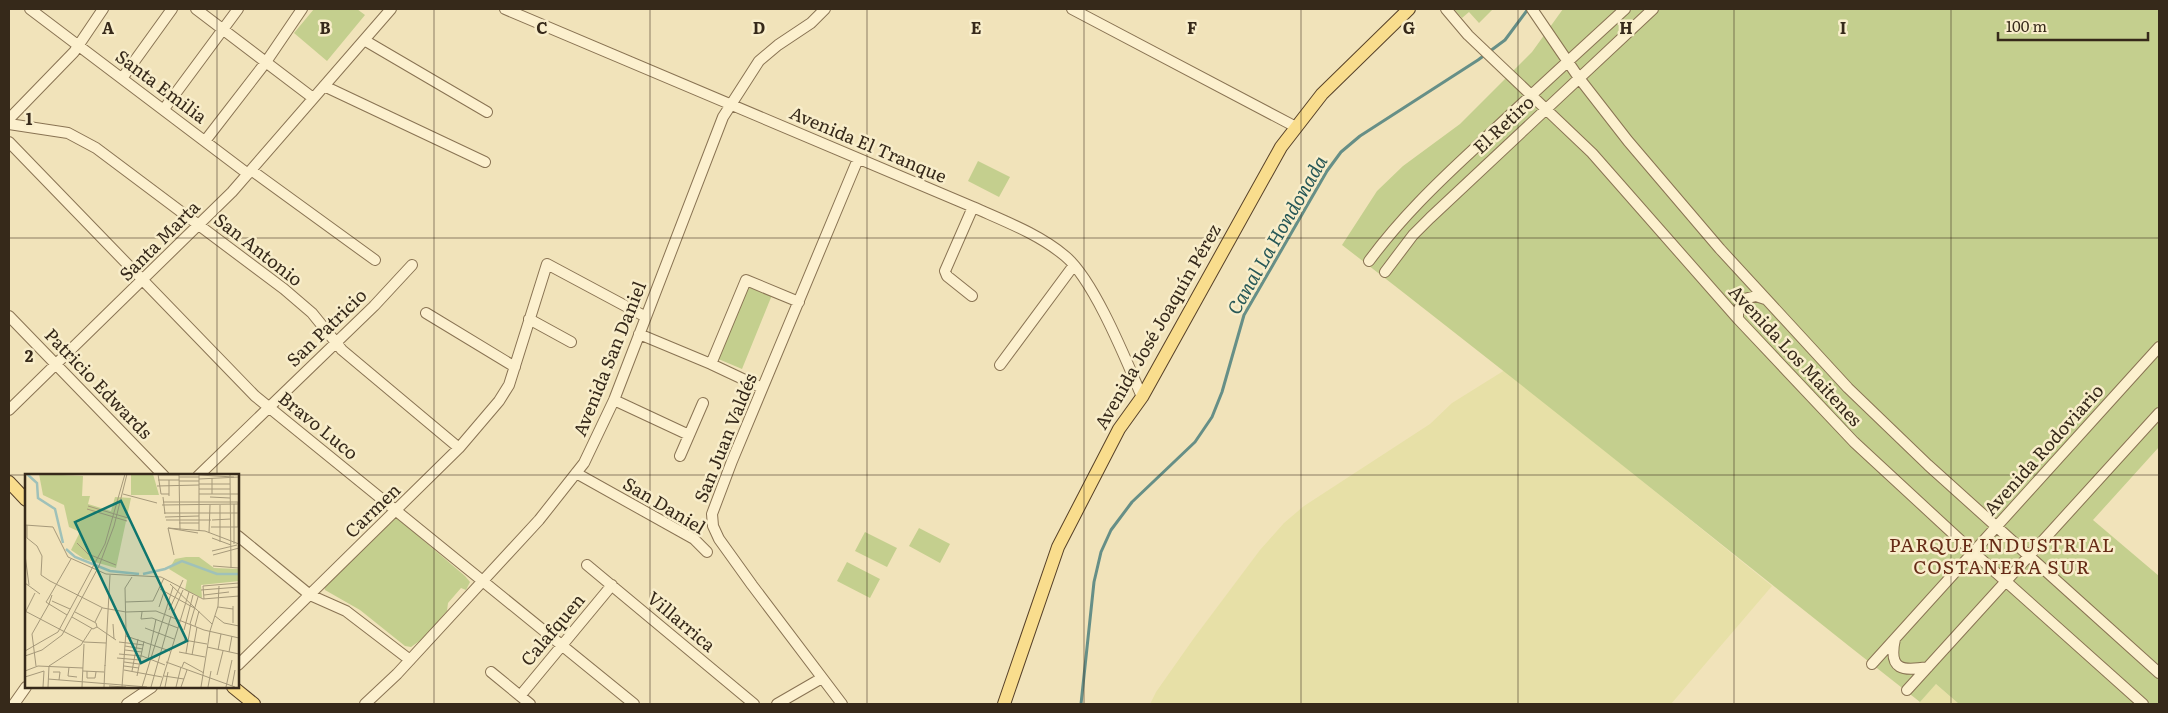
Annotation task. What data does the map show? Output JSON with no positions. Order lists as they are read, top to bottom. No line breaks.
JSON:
{"streets":{"main road":["Avenida José Joaquín Pérez"],"street":["Santa Emilia","El Retiro","Avenida El Tranque","Santa Marta","San Antonio","San Patricio","Avenida Los Maitenes","Avenida San Daniel","Patricio Edwards","Bravo Luco","San Juan Valdés","Avenida Rodoviario","San Daniel","Carmen","Villarrica","Calafquen"]},"crossings":[["Santa Emilia","Santa Marta"],["El Retiro","Avenida Los Maitenes"],["Avenida El Tranque","Avenida José Joaquín Pérez"],["Avenida El Tranque","Avenida San Daniel"],["Avenida El Tranque","San Juan Valdés"],["Santa Marta","San Antonio"],["Santa Marta","Patricio Edwards"],["Santa Marta","Bravo Luco"],["San Antonio","San Patricio"],["San Antonio","Carmen"],["San Patricio","Bravo Luco"],["Avenida Los Maitenes","Avenida Rodoviario"],["Avenida San Daniel","Bravo Luco"],["Avenida San Daniel","San Daniel"],["Avenida San Daniel","Carmen"],["Bravo Luco","Carmen"],["Bravo Luco","Calafquen"],["Villarrica","Calafquen"]],"districts":["PARQUE INDUSTRIAL COSTANERA SUR"],"water":["Canal La Hondonada"],"scale_bar":"100 m","grid":{"columns":["A","B","C","D","E","F","G","H","I"],"rows":["1","2"]}}
